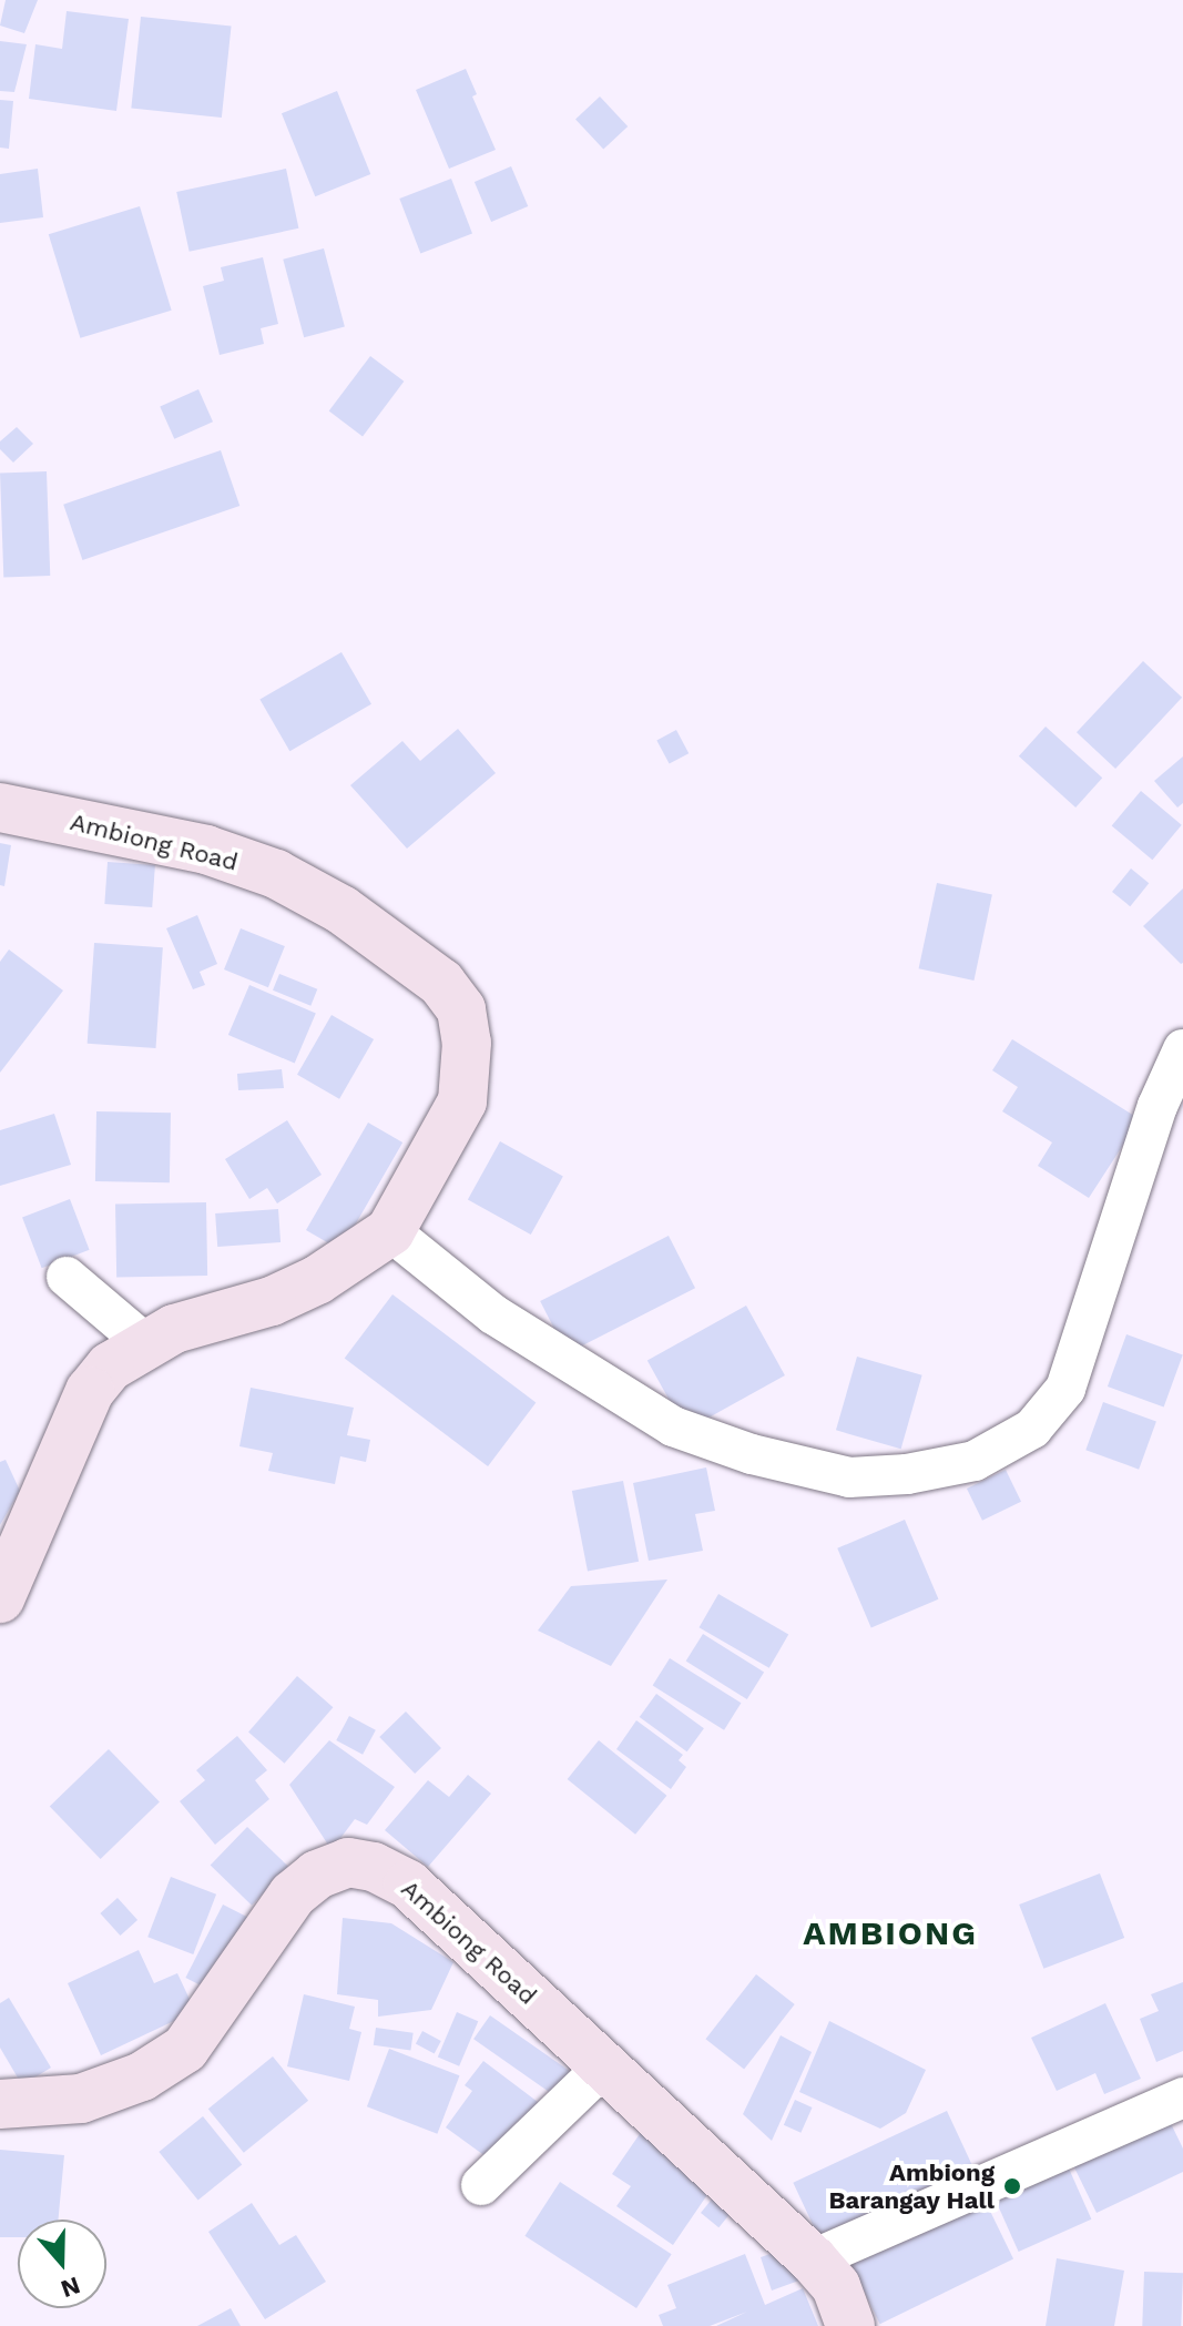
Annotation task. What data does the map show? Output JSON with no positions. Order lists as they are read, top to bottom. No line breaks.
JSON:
{"streets":{"main road":["Ambiong Road"]},"districts":["AMBIONG"],"places":["Ambiong Barangay Hall"],"north":"bottom"}
